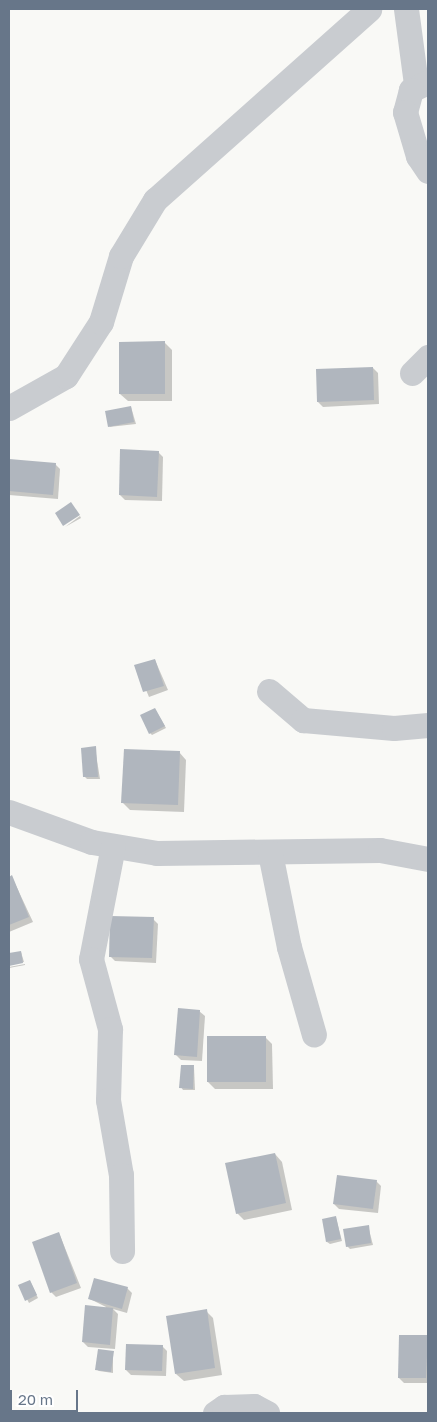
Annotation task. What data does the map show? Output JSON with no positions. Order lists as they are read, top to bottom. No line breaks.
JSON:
{"scale_bar":"20 m"}
